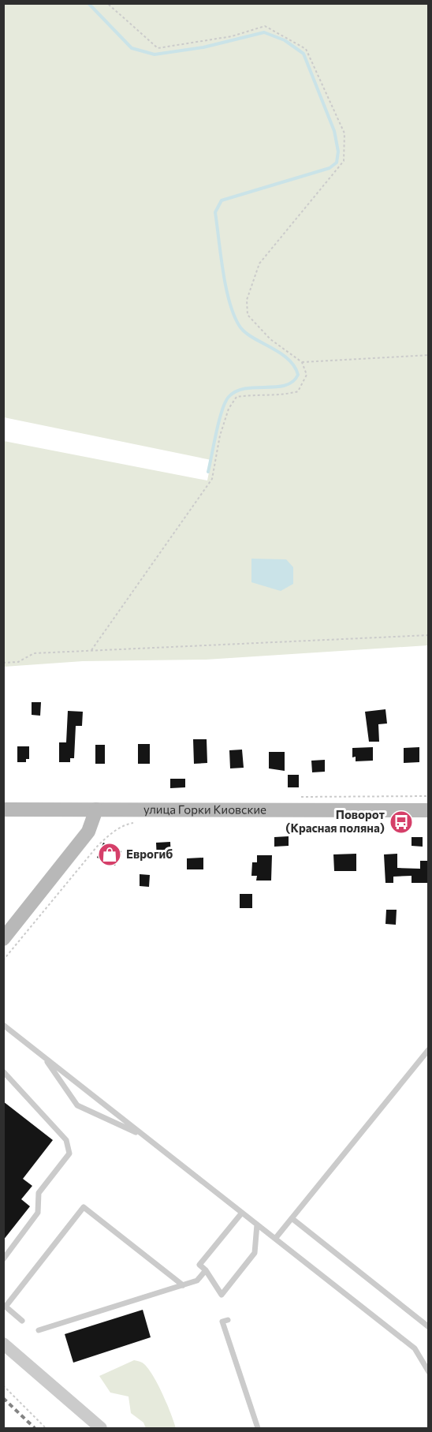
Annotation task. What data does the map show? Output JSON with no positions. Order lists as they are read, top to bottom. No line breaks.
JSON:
{"streets":{"main road":["улица Горки Киовские"]},"places":{"bus stop":["Поворот (Красная поляна)"],"shop":["Еврогиб"]}}
